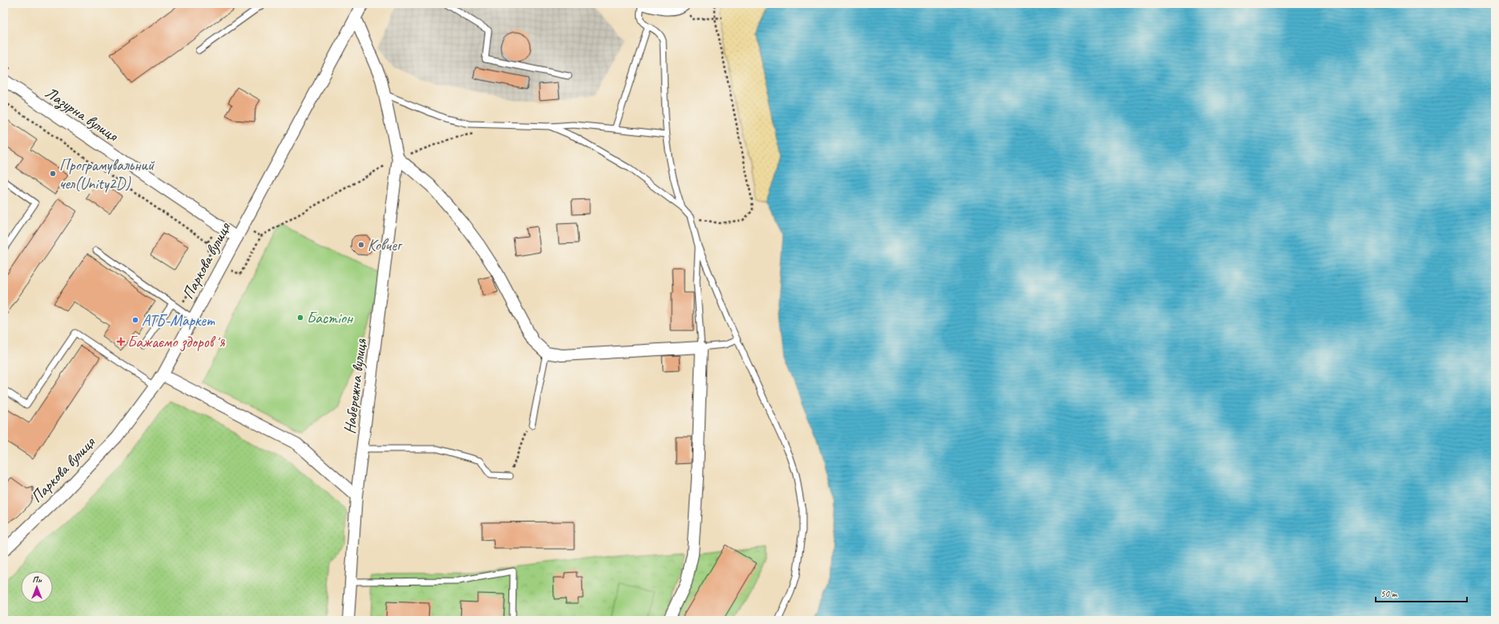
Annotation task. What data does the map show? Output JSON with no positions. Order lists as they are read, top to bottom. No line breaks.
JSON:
{"streets":{"street":["Лазурна вулиця","Паркова вулиця","Набережна вулиця"]},"crossings":[["Лазурна вулиця","Паркова вулиця"],["Паркова вулиця","Набережна вулиця"]],"places":{"other":["Програмувальний чел(Unity2D)","Ковчег","Бастіон","АТБ-Маркет"],"health":["Бажаємо здоровʼя"]},"scale_bar":"50 m","north":"top"}
